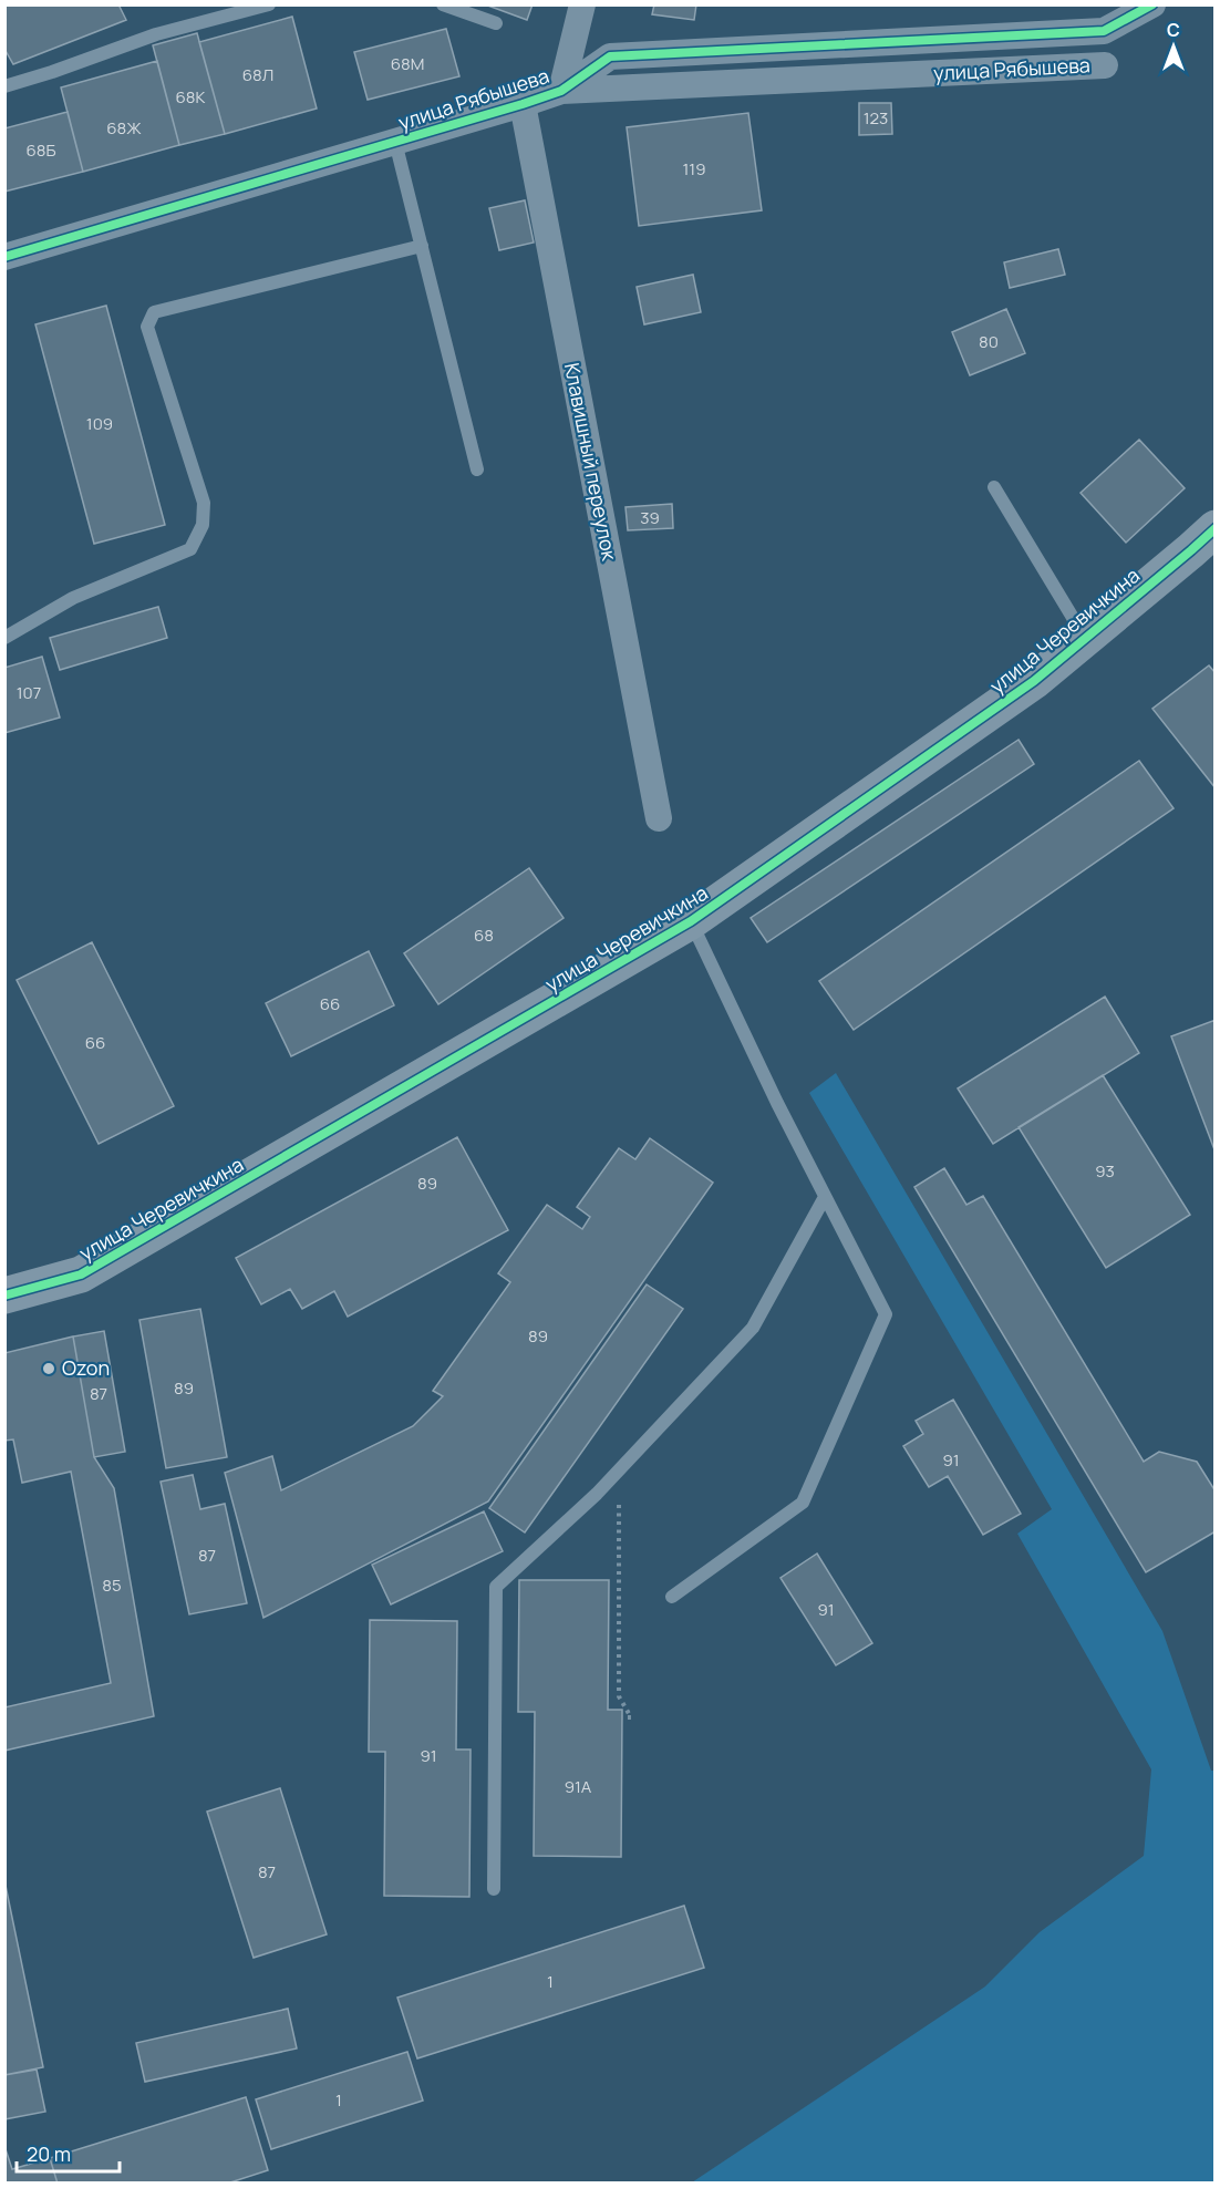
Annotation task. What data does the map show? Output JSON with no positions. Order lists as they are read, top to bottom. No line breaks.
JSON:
{"streets":{"street":["улица Рябышева","Клавишный переулок","улица Черевичкина"]},"crossings":[["улица Рябышева","Клавишный переулок"]],"places":["Ozon"],"house_numbers":["68М","68Л","68К","123","68Ж","68Б","119","80","109","39","107","68","66","66","93","89","89","89","87","91","87","85","91","91","91А","87","1","1"],"scale_bar":"20 m","north":"top"}
